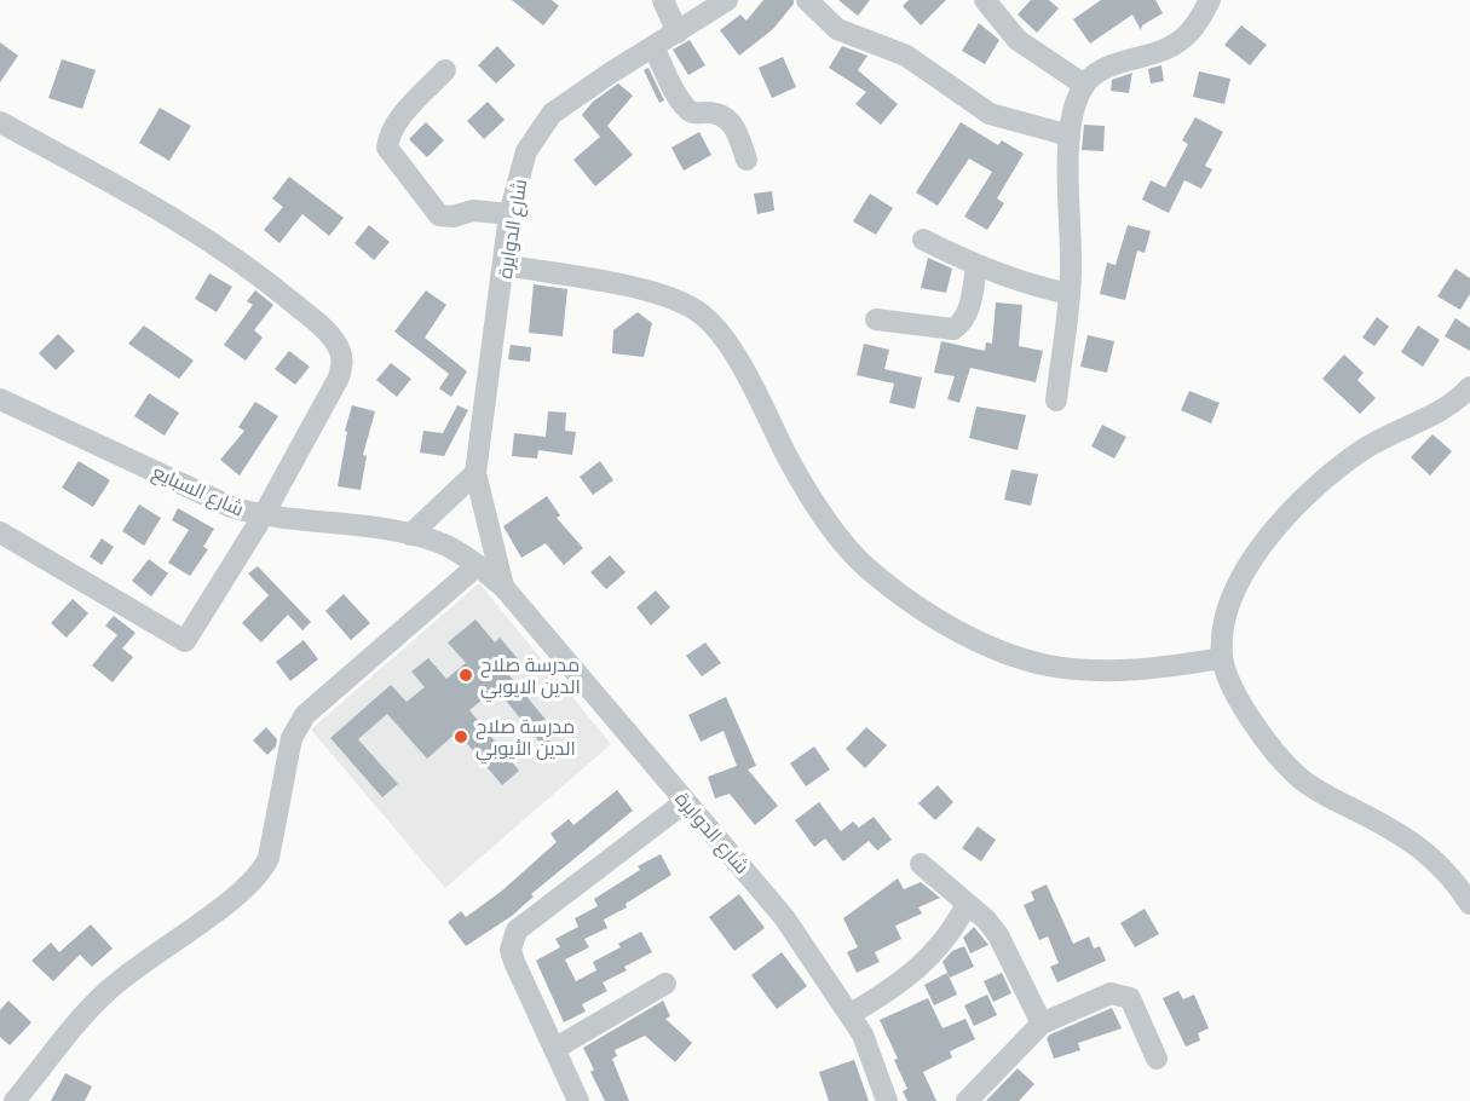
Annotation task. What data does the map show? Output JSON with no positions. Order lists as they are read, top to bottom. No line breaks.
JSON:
{"streets":{"street":["شارع الدوايرة","شارع السبايع"]},"crossings":[["شارع الدوايرة","شارع السبايع"]],"places":["مدرسة صلاح الدين الايوبي","مدرسة صلاح الدين الأيوبي"]}
